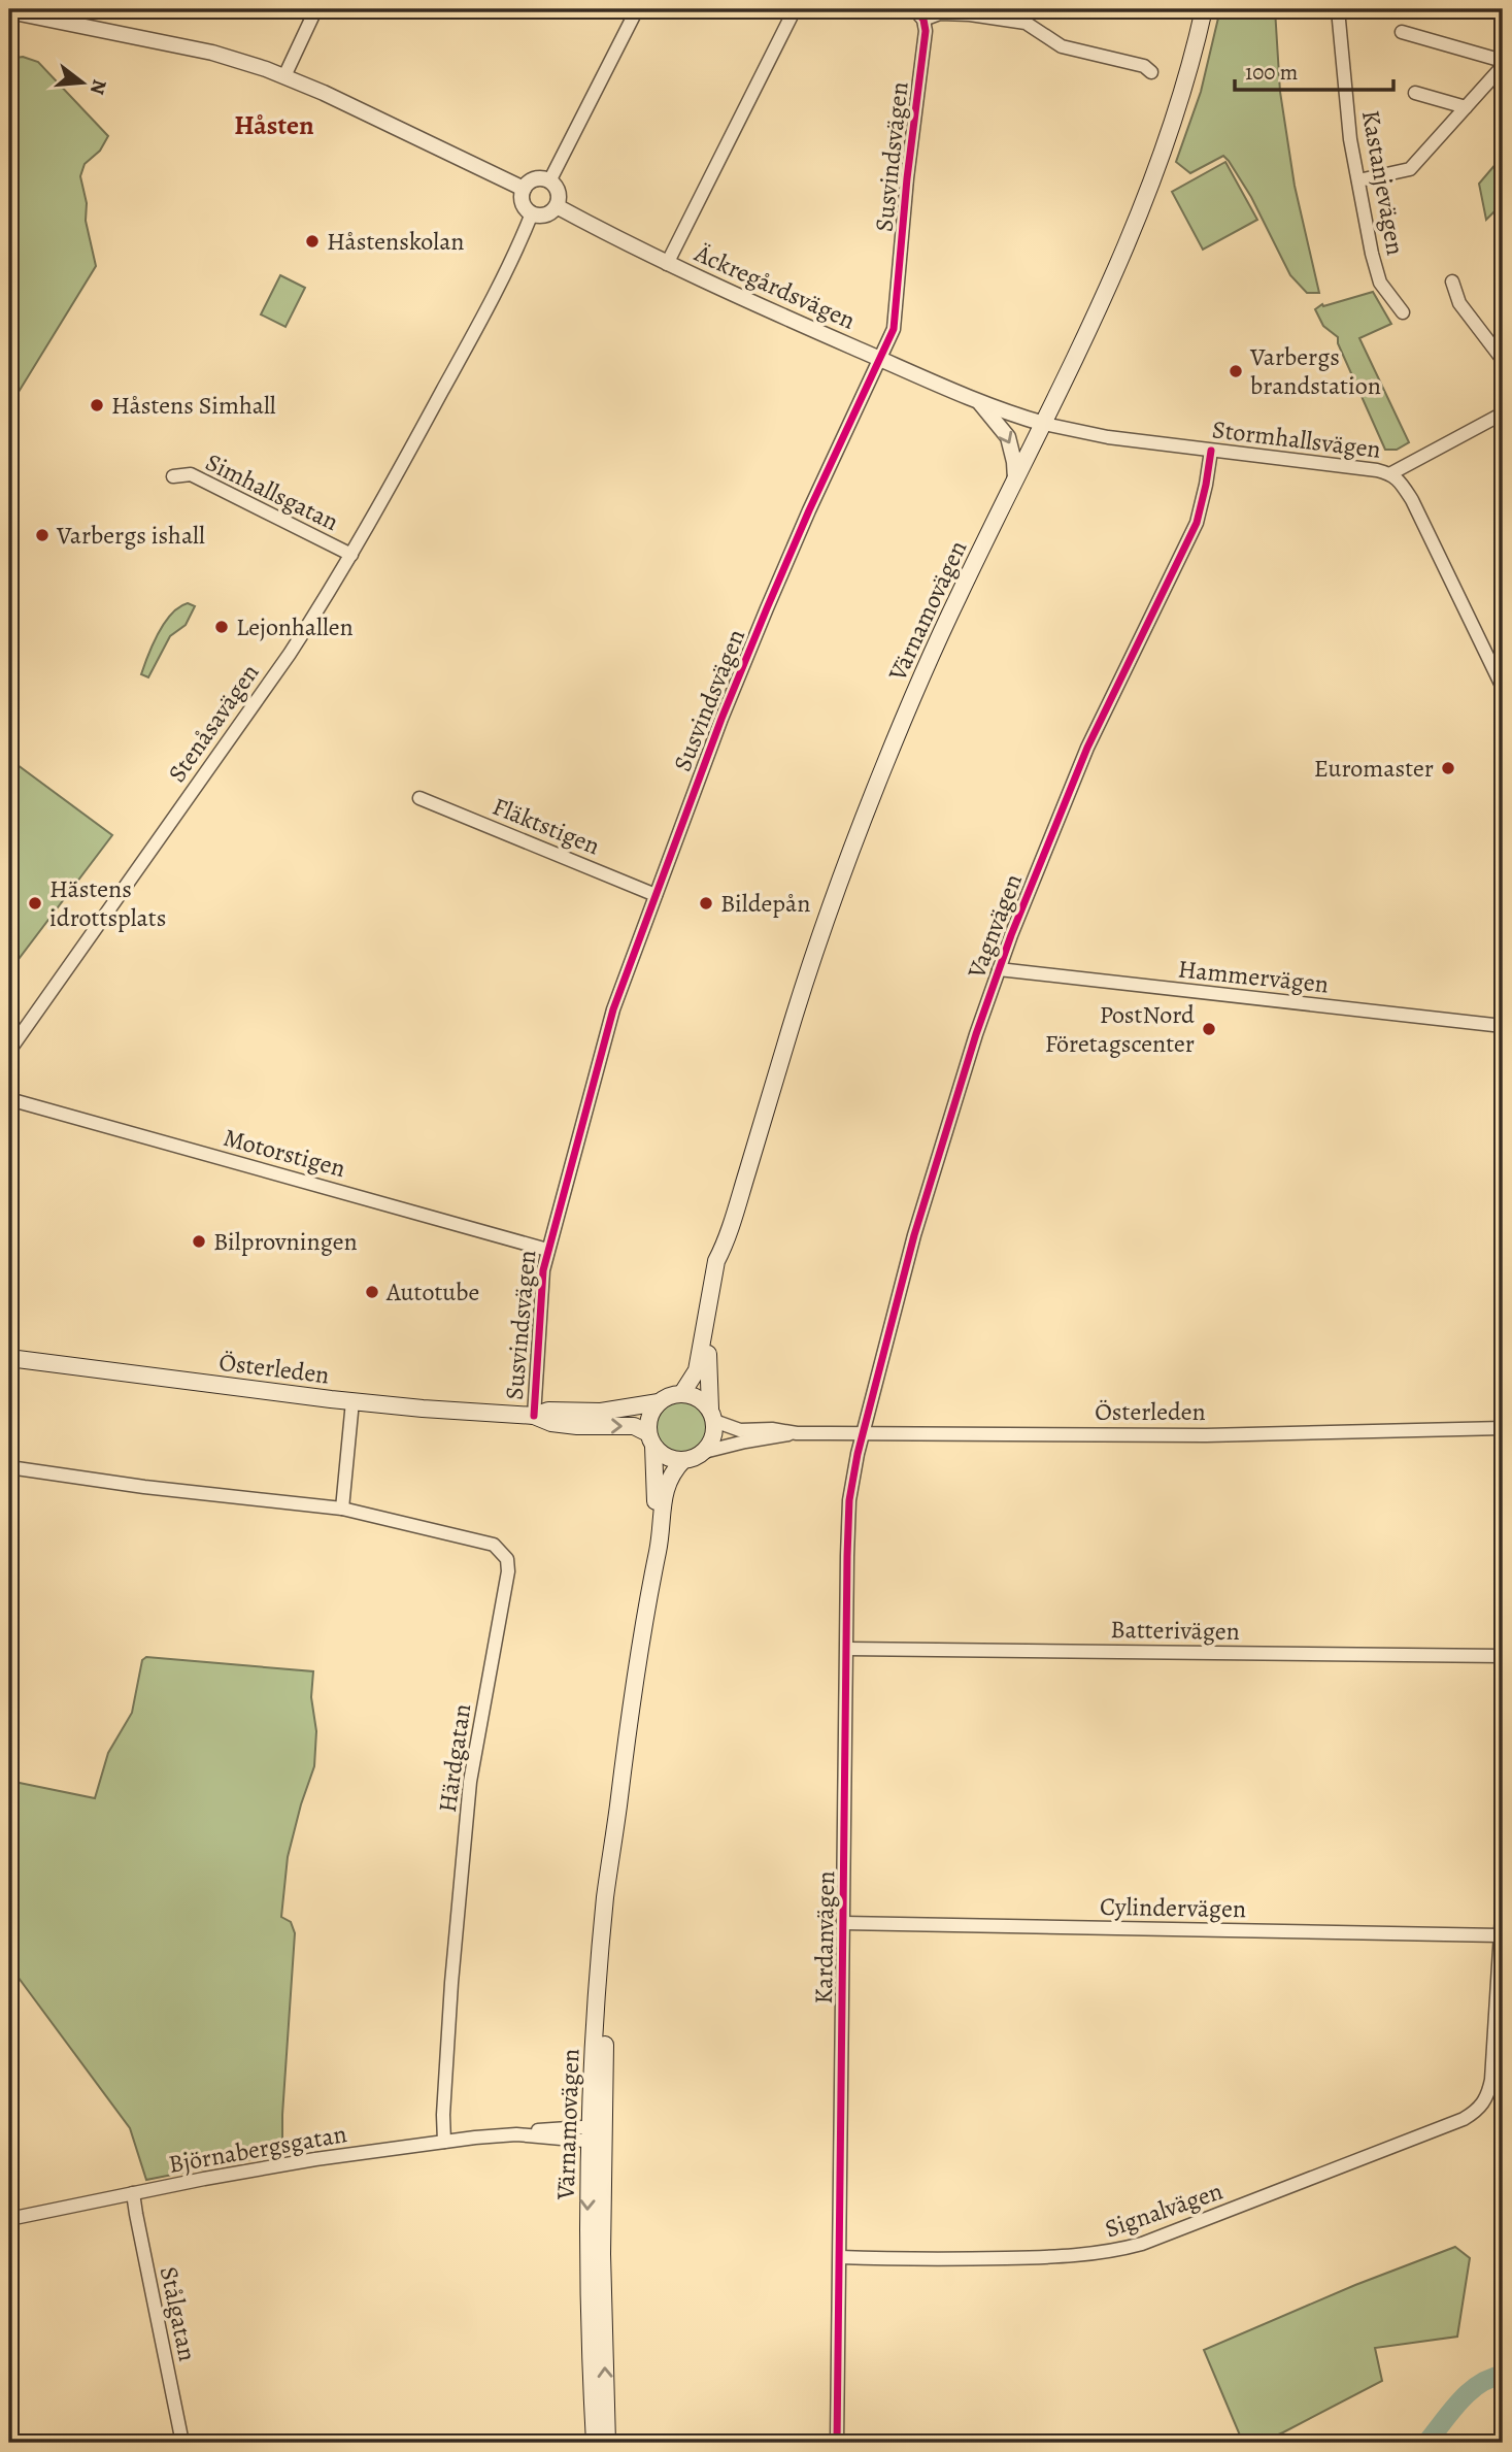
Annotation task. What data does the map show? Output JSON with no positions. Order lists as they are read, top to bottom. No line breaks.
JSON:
{"streets":{"main road":["Värnamovägen","Österleden"],"street":["Susvindsvägen","Kastanjevägen","Äckregårdsvägen","Stormhallsvägen","Simhallsgatan","Stenåsavägen","Fläktstigen","Vagnvägen","Hammervägen","Motorstigen","Batterivägen","Härdgatan","Cylindervägen","Kardanvägen","Björnabergsgatan","Signalvägen","Stålgatan"]},"crossings":[["Susvindsvägen","Äckregårdsvägen"],["Susvindsvägen","Fläktstigen"],["Susvindsvägen","Motorstigen"],["Susvindsvägen","Österleden"],["Äckregårdsvägen","Stormhallsvägen"],["Äckregårdsvägen","Värnamovägen"],["Äckregårdsvägen","Stenåsavägen"],["Stormhallsvägen","Värnamovägen"],["Stormhallsvägen","Vagnvägen"],["Simhallsgatan","Stenåsavägen"],["Värnamovägen","Österleden"],["Värnamovägen","Björnabergsgatan"],["Vagnvägen","Hammervägen"],["Vagnvägen","Österleden"],["Vagnvägen","Kardanvägen"],["Österleden","Kardanvägen"],["Batterivägen","Kardanvägen"],["Härdgatan","Björnabergsgatan"],["Cylindervägen","Kardanvägen"],["Cylindervägen","Signalvägen"],["Kardanvägen","Signalvägen"],["Björnabergsgatan","Stålgatan"]],"districts":["Håsten"],"places":["Håstenskolan","Varbergs brandstation","Håstens Simhall","Varbergs ishall","Lejonhallen","Euromaster","Hästens idrottsplats","Bildepån","PostNord Företagscenter","Bilprovningen","Autotube"],"scale_bar":"100 m","north":"right"}
